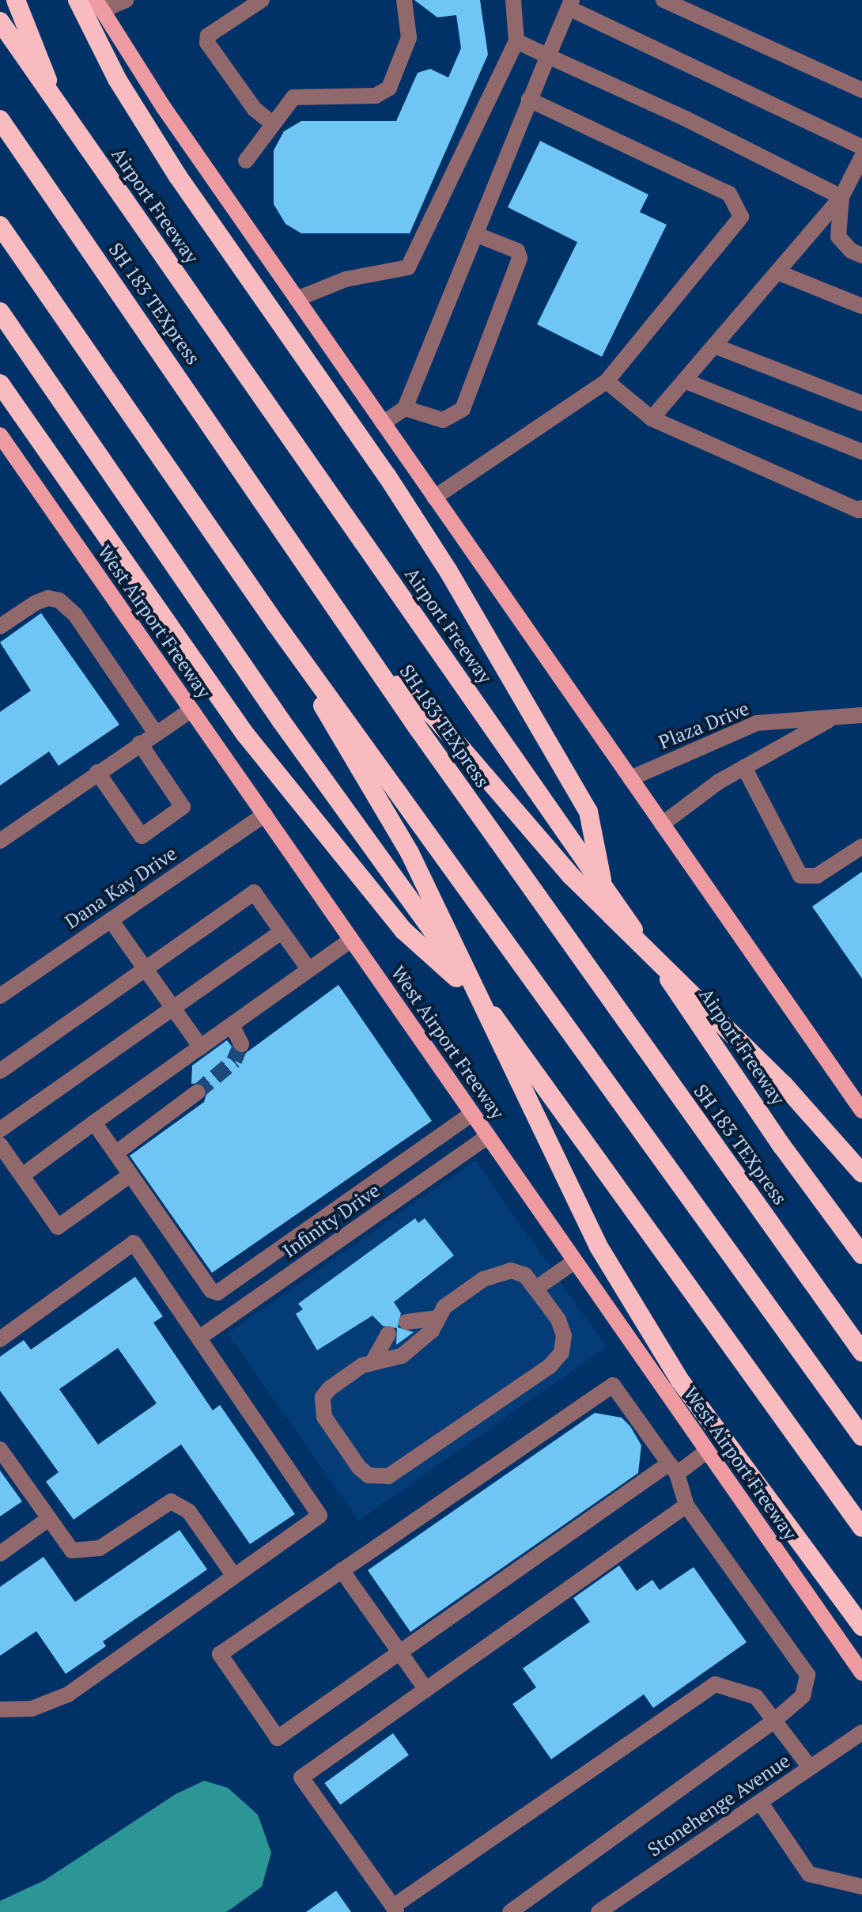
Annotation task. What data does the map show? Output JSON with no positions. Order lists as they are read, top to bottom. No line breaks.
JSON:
{"streets":{"highway":["Airport Freeway","SH 183 TEXpress"],"main road":["West Airport Freeway"],"street":["Plaza Drive","Dana Kay Drive","Infinity Drive","Stonehenge Avenue"]},"crossings":[["West Airport Freeway","Dana Kay Drive"],["West Airport Freeway","Infinity Drive"]]}
